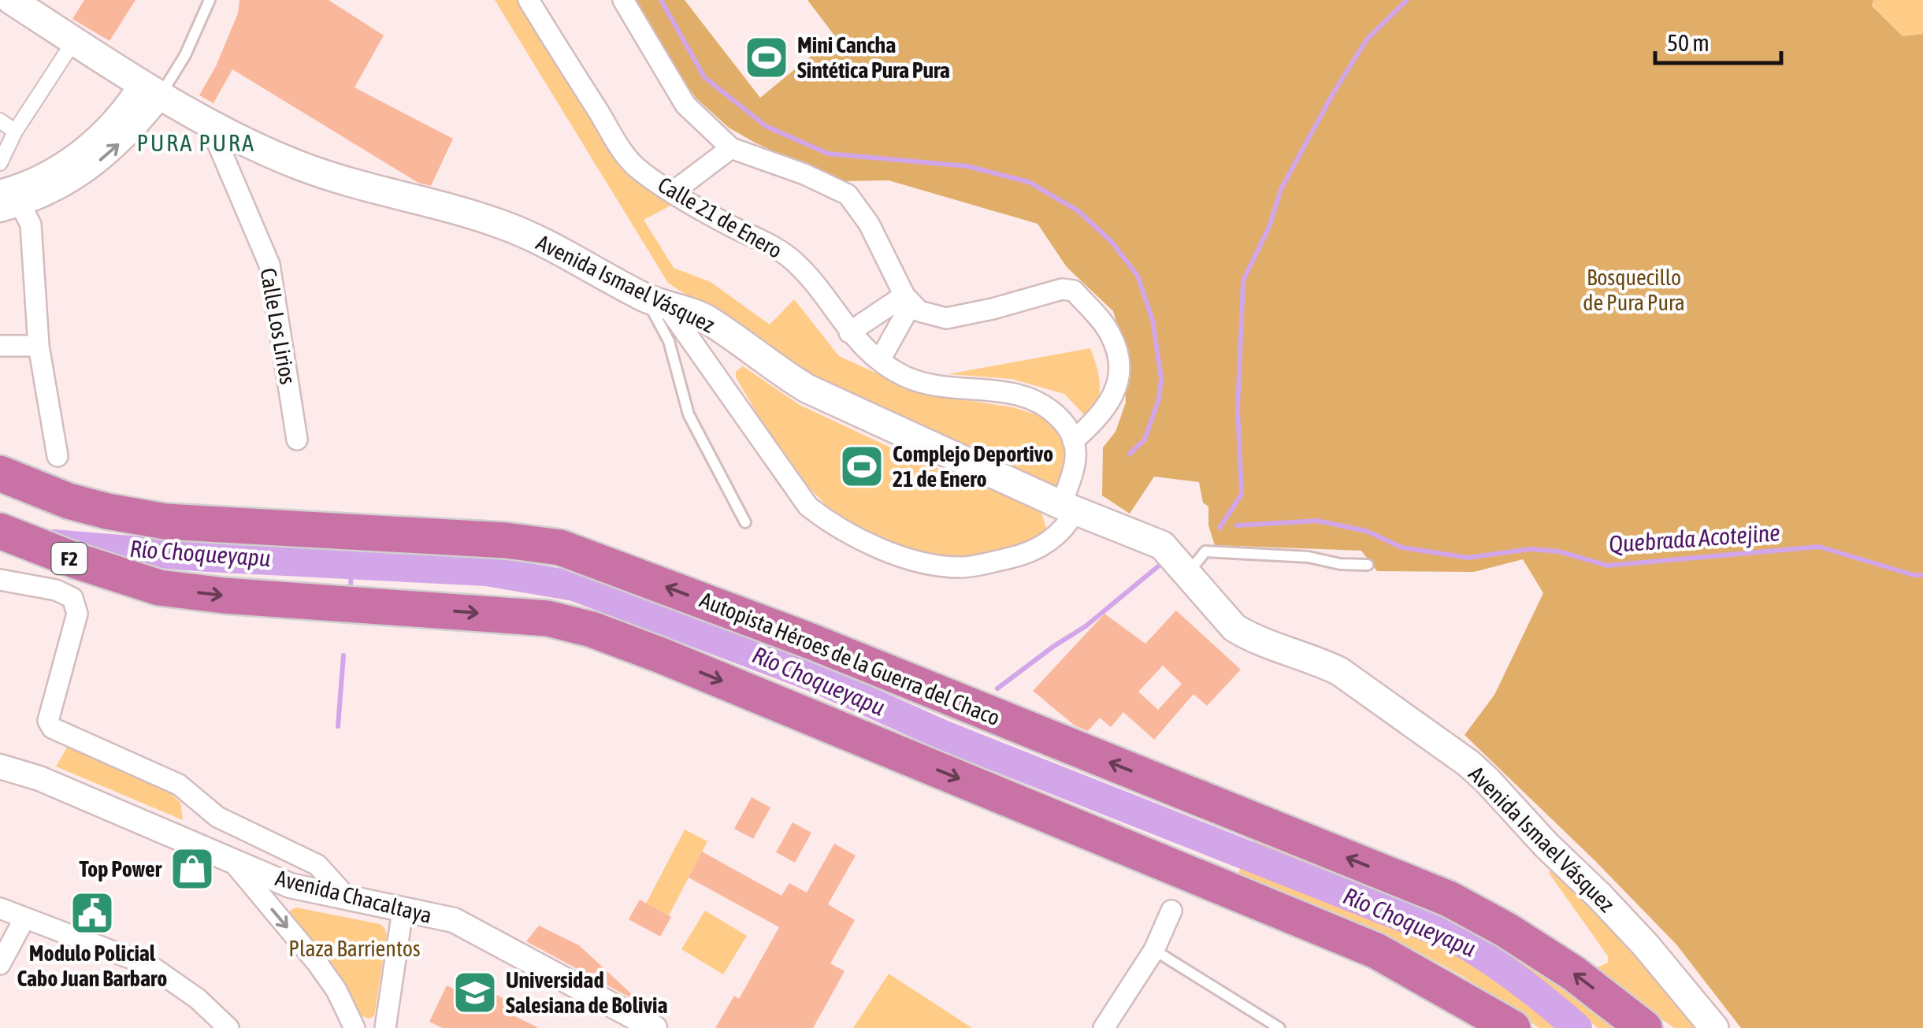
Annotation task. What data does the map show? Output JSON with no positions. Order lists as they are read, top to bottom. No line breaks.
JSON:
{"streets":{"highway":["F2","Autopista Héroes de la Guerra del Chaco"],"main road":["Avenida Ismael Vásquez"],"street":["Calle 21 de Enero","Calle Los Lirios","Avenida Chacaltaya"]},"crossings":[["Avenida Ismael Vásquez","Calle Los Lirios"]],"districts":["PURA PURA"],"water":["Quebrada Acotejine","Río Choqueyapu"],"parks":["Bosquecillo de Pura Pura","Plaza Barrientos"],"places":{"sports":["Mini Cancha Sintética Pura Pura","Complejo Deportivo 21 de Enero"],"shop":["Top Power"],"public building":["Modulo Policial Cabo Juan Barbaro"],"school or university":["Universidad Salesiana de Bolivia"]},"scale_bar":"50 m"}
